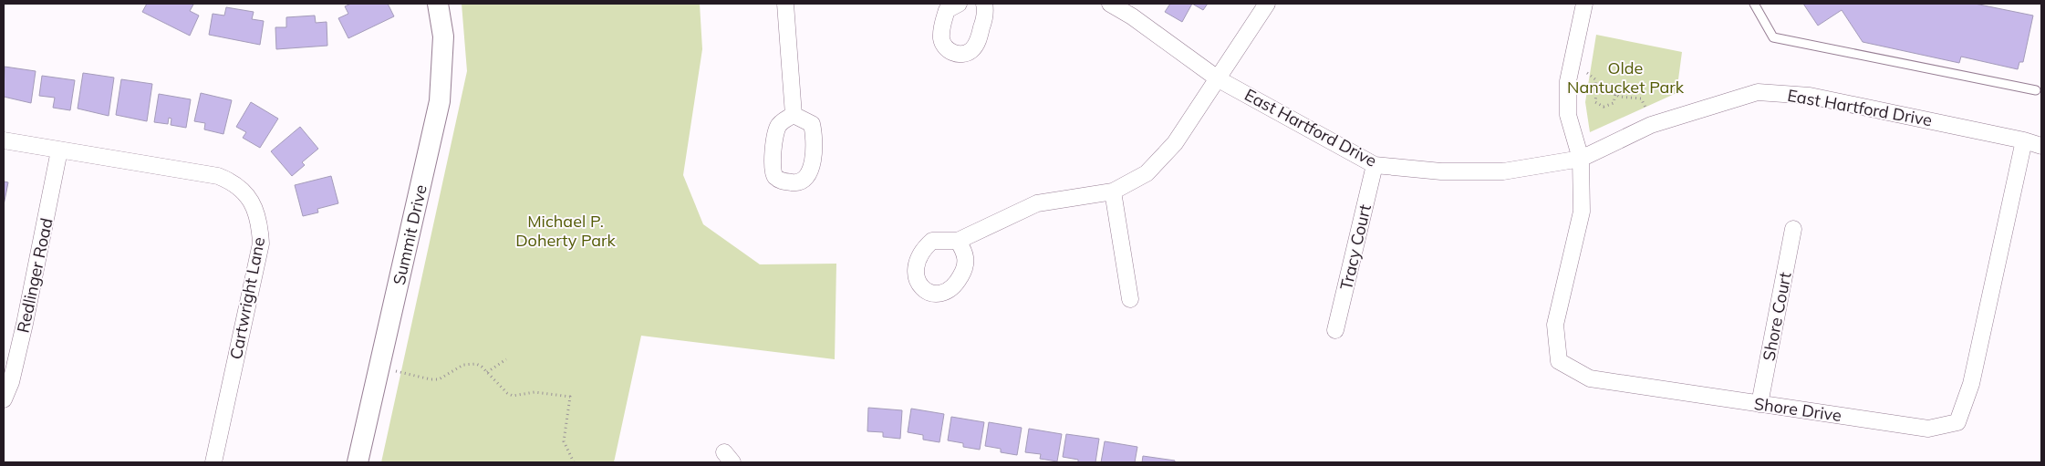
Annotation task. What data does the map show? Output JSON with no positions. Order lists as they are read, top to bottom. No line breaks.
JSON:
{"streets":{"street":["East Hartford Drive","Summit Drive","Tracy Court","Redlinger Road","Cartwright Lane","Shore Court","Shore Drive"]},"crossings":[["East Hartford Drive","Tracy Court"],["East Hartford Drive","Shore Drive"],["Redlinger Road","Cartwright Lane"],["Shore Court","Shore Drive"]],"parks":["Olde Nantucket Park","Michael P. Doherty Park"]}
